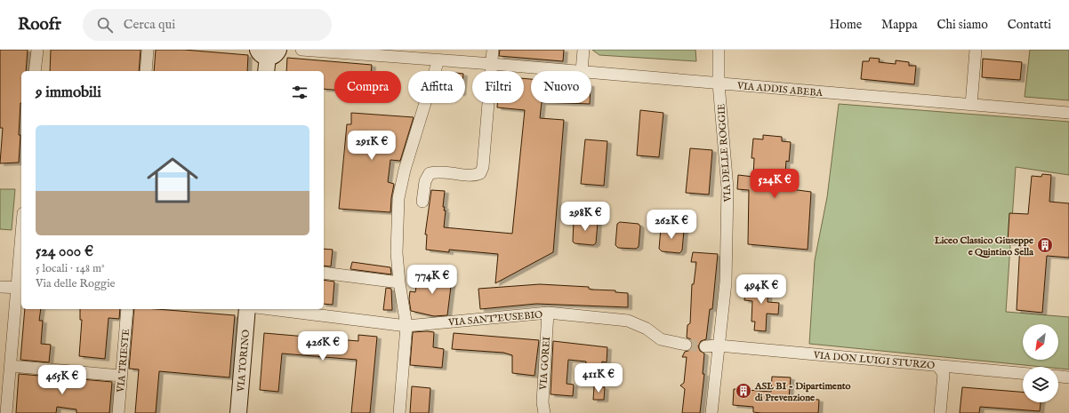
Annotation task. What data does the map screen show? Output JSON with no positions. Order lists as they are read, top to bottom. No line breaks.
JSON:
{"streets":{"street":["VIA ADDIS ABEBA","VIA DELLE ROGGIE","VIA SANT'EUSEBIO","VIA DON LUIGI STURZO","VIA TRIESTE","VIA TORINO","VIA GOREI"]},"crossings":[["VIA ADDIS ABEBA","VIA DELLE ROGGIE"],["VIA DELLE ROGGIE","VIA DON LUIGI STURZO"],["VIA SANT'EUSEBIO","VIA GOREI"]],"places":{"building":["Liceo Classico Giuseppe e Quintino Sella","ASL BI - Dipartimento di Prevenzione"]},"north":"bottom left","page":{"header":"Roofr","search":"Cerca qui","nav":["Home","Mappa","Chi siamo","Contatti"],"chip":["Compra","Affitta","Filtri","Nuovo"],"heading":"9 immobili","list":[{"name":"524 000 €","note":"5 locali · 148 m² · Via delle Roggie"}],"price":["291K €","524K €","298K €","262K €","774K €","494K €","426K €","411K €","465K €"]}}
